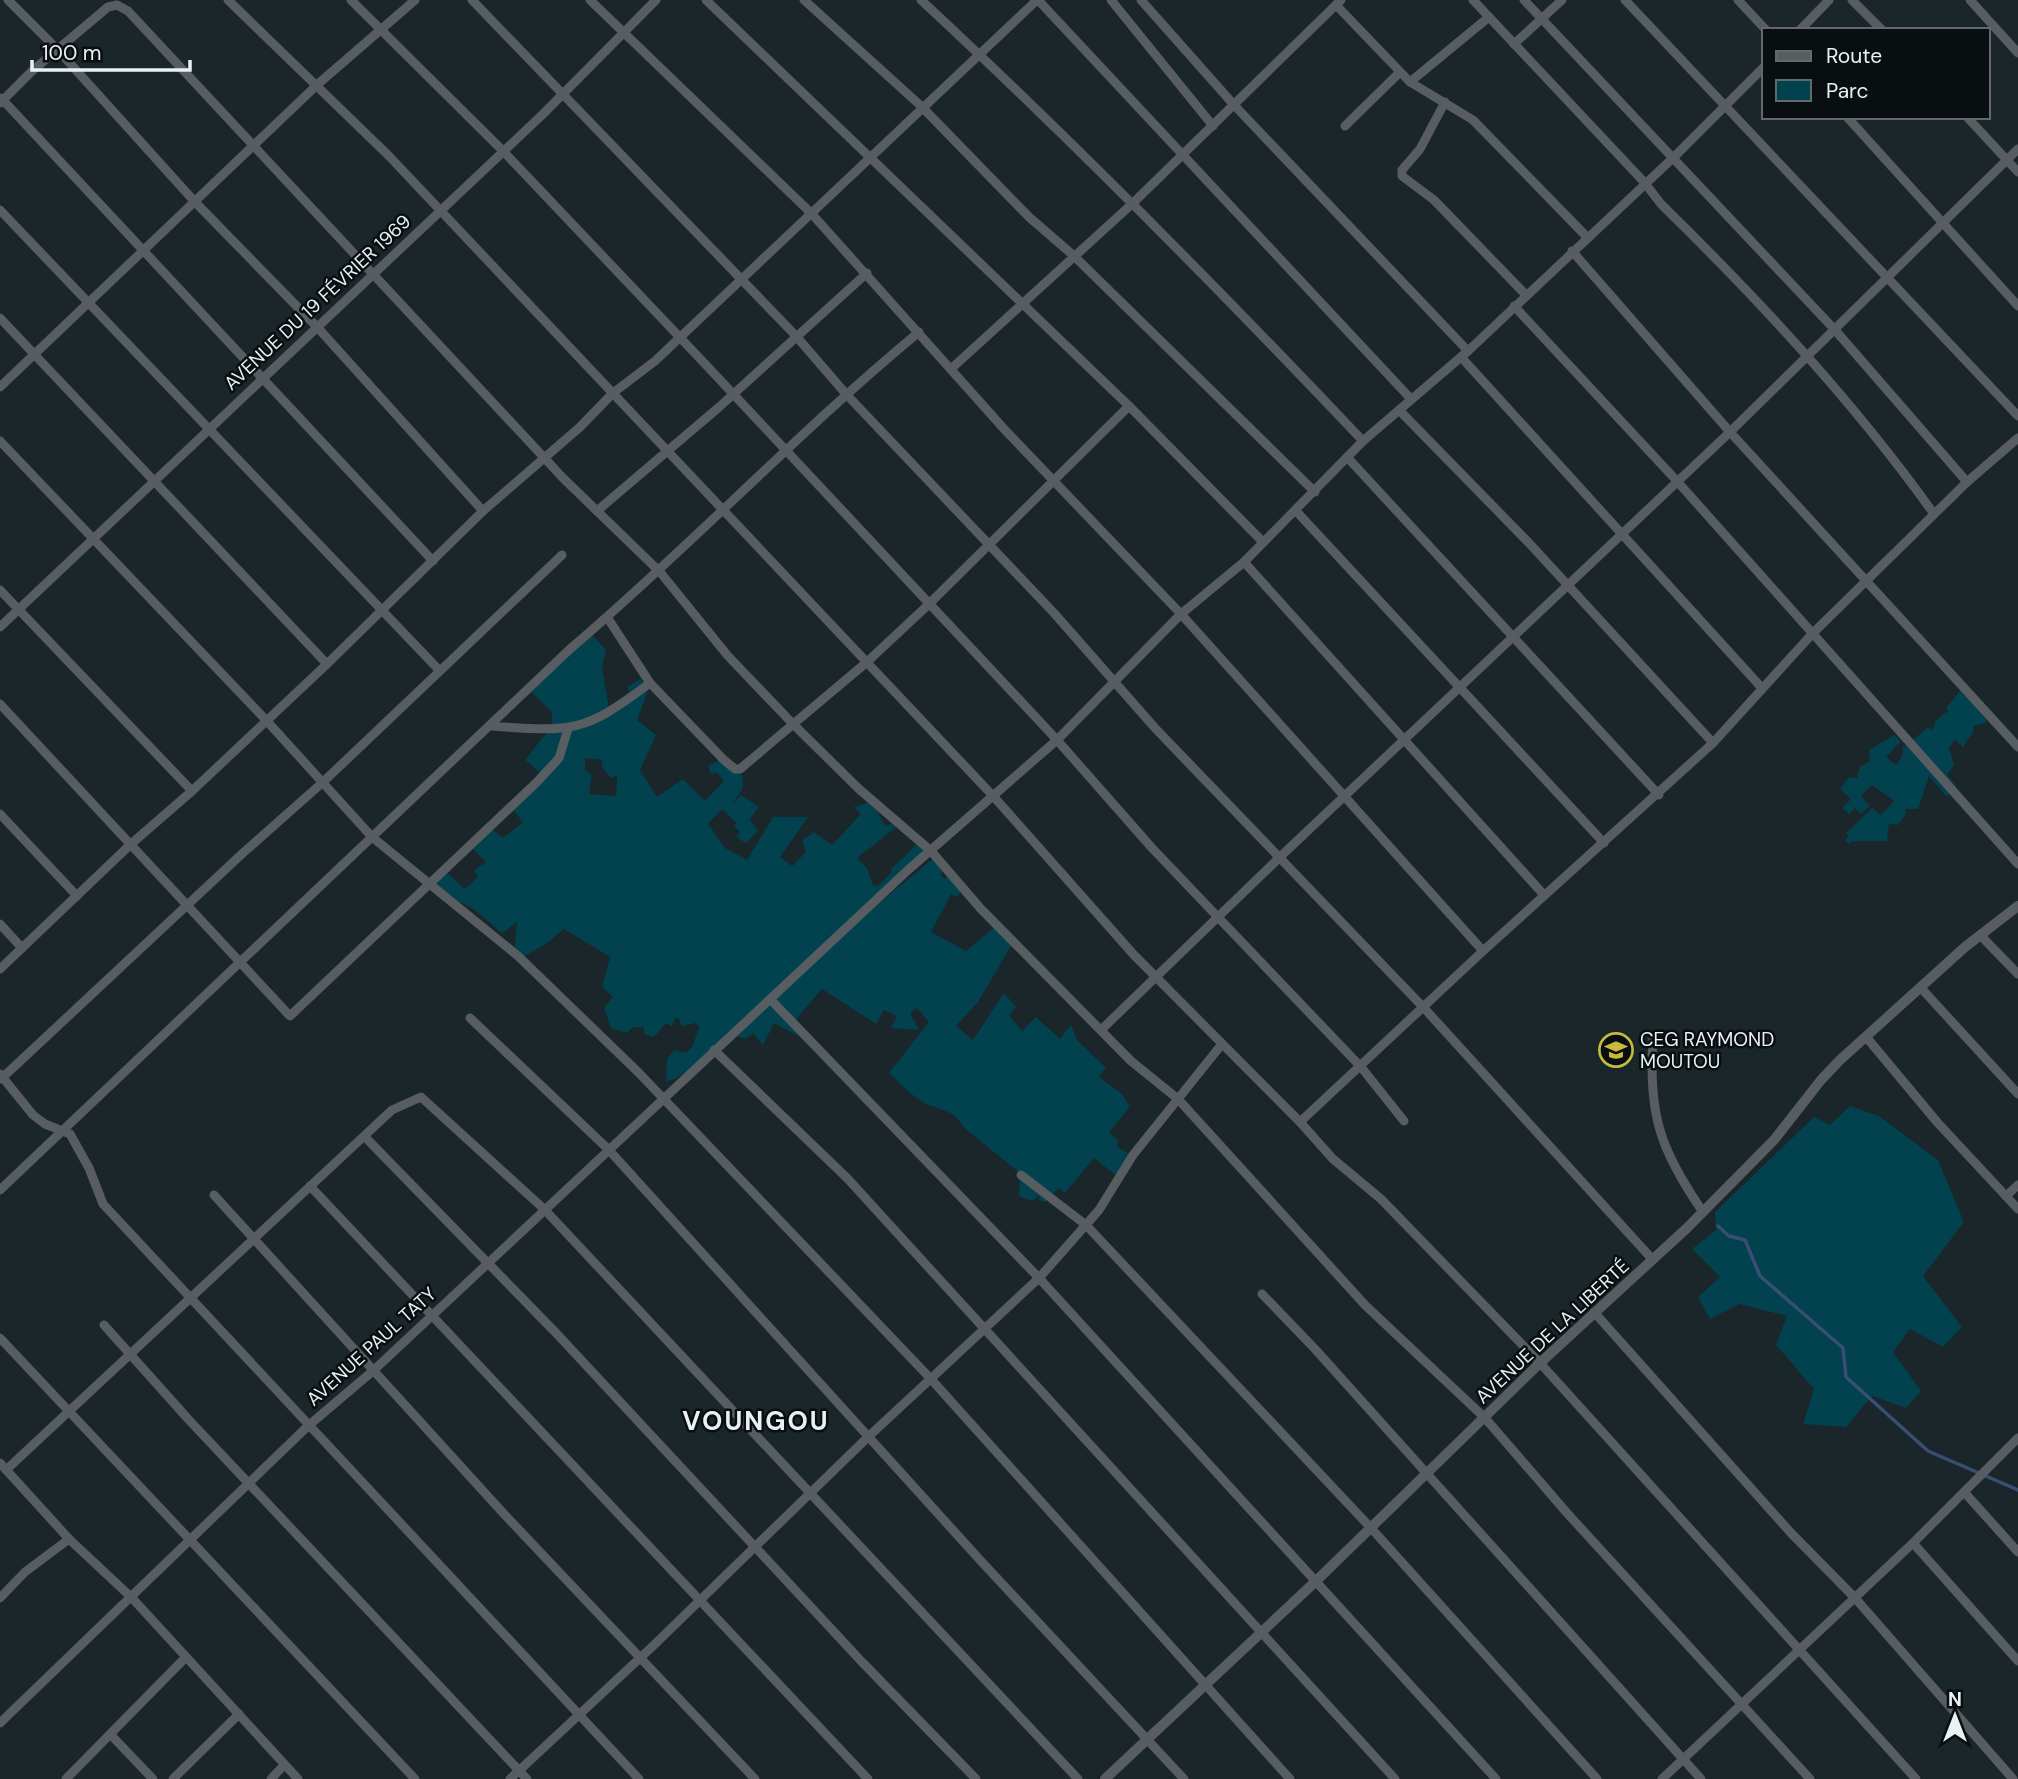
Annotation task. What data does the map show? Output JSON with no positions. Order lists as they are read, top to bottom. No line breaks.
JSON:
{"streets":{"street":["AVENUE DU 19 FÉVRIER 1969","AVENUE DE LA LIBERTÉ","AVENUE PAUL TATY"]},"districts":["VOUNGOU"],"places":{"school or university":["CEG RAYMOND MOUTOU"]},"legend":["Route","Parc"],"scale_bar":"100 m","north":"top"}
